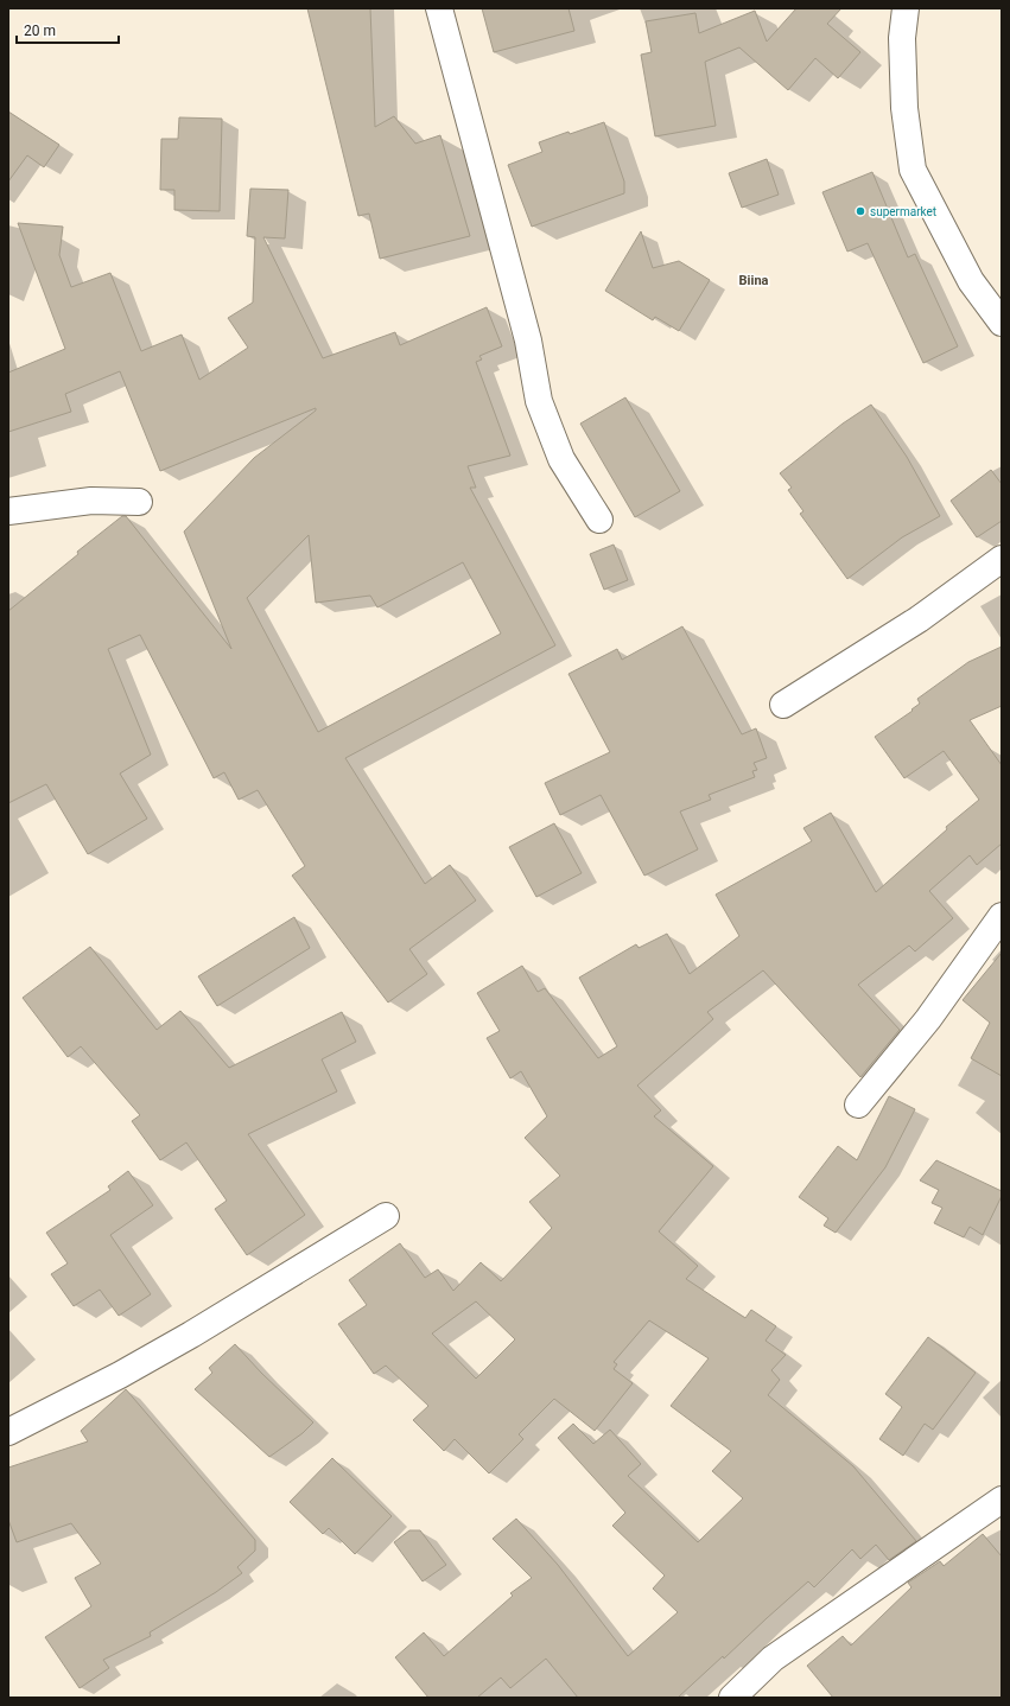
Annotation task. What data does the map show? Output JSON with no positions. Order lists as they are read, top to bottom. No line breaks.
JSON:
{"districts":["Biina"],"places":["supermarket"],"scale_bar":"20 m"}
